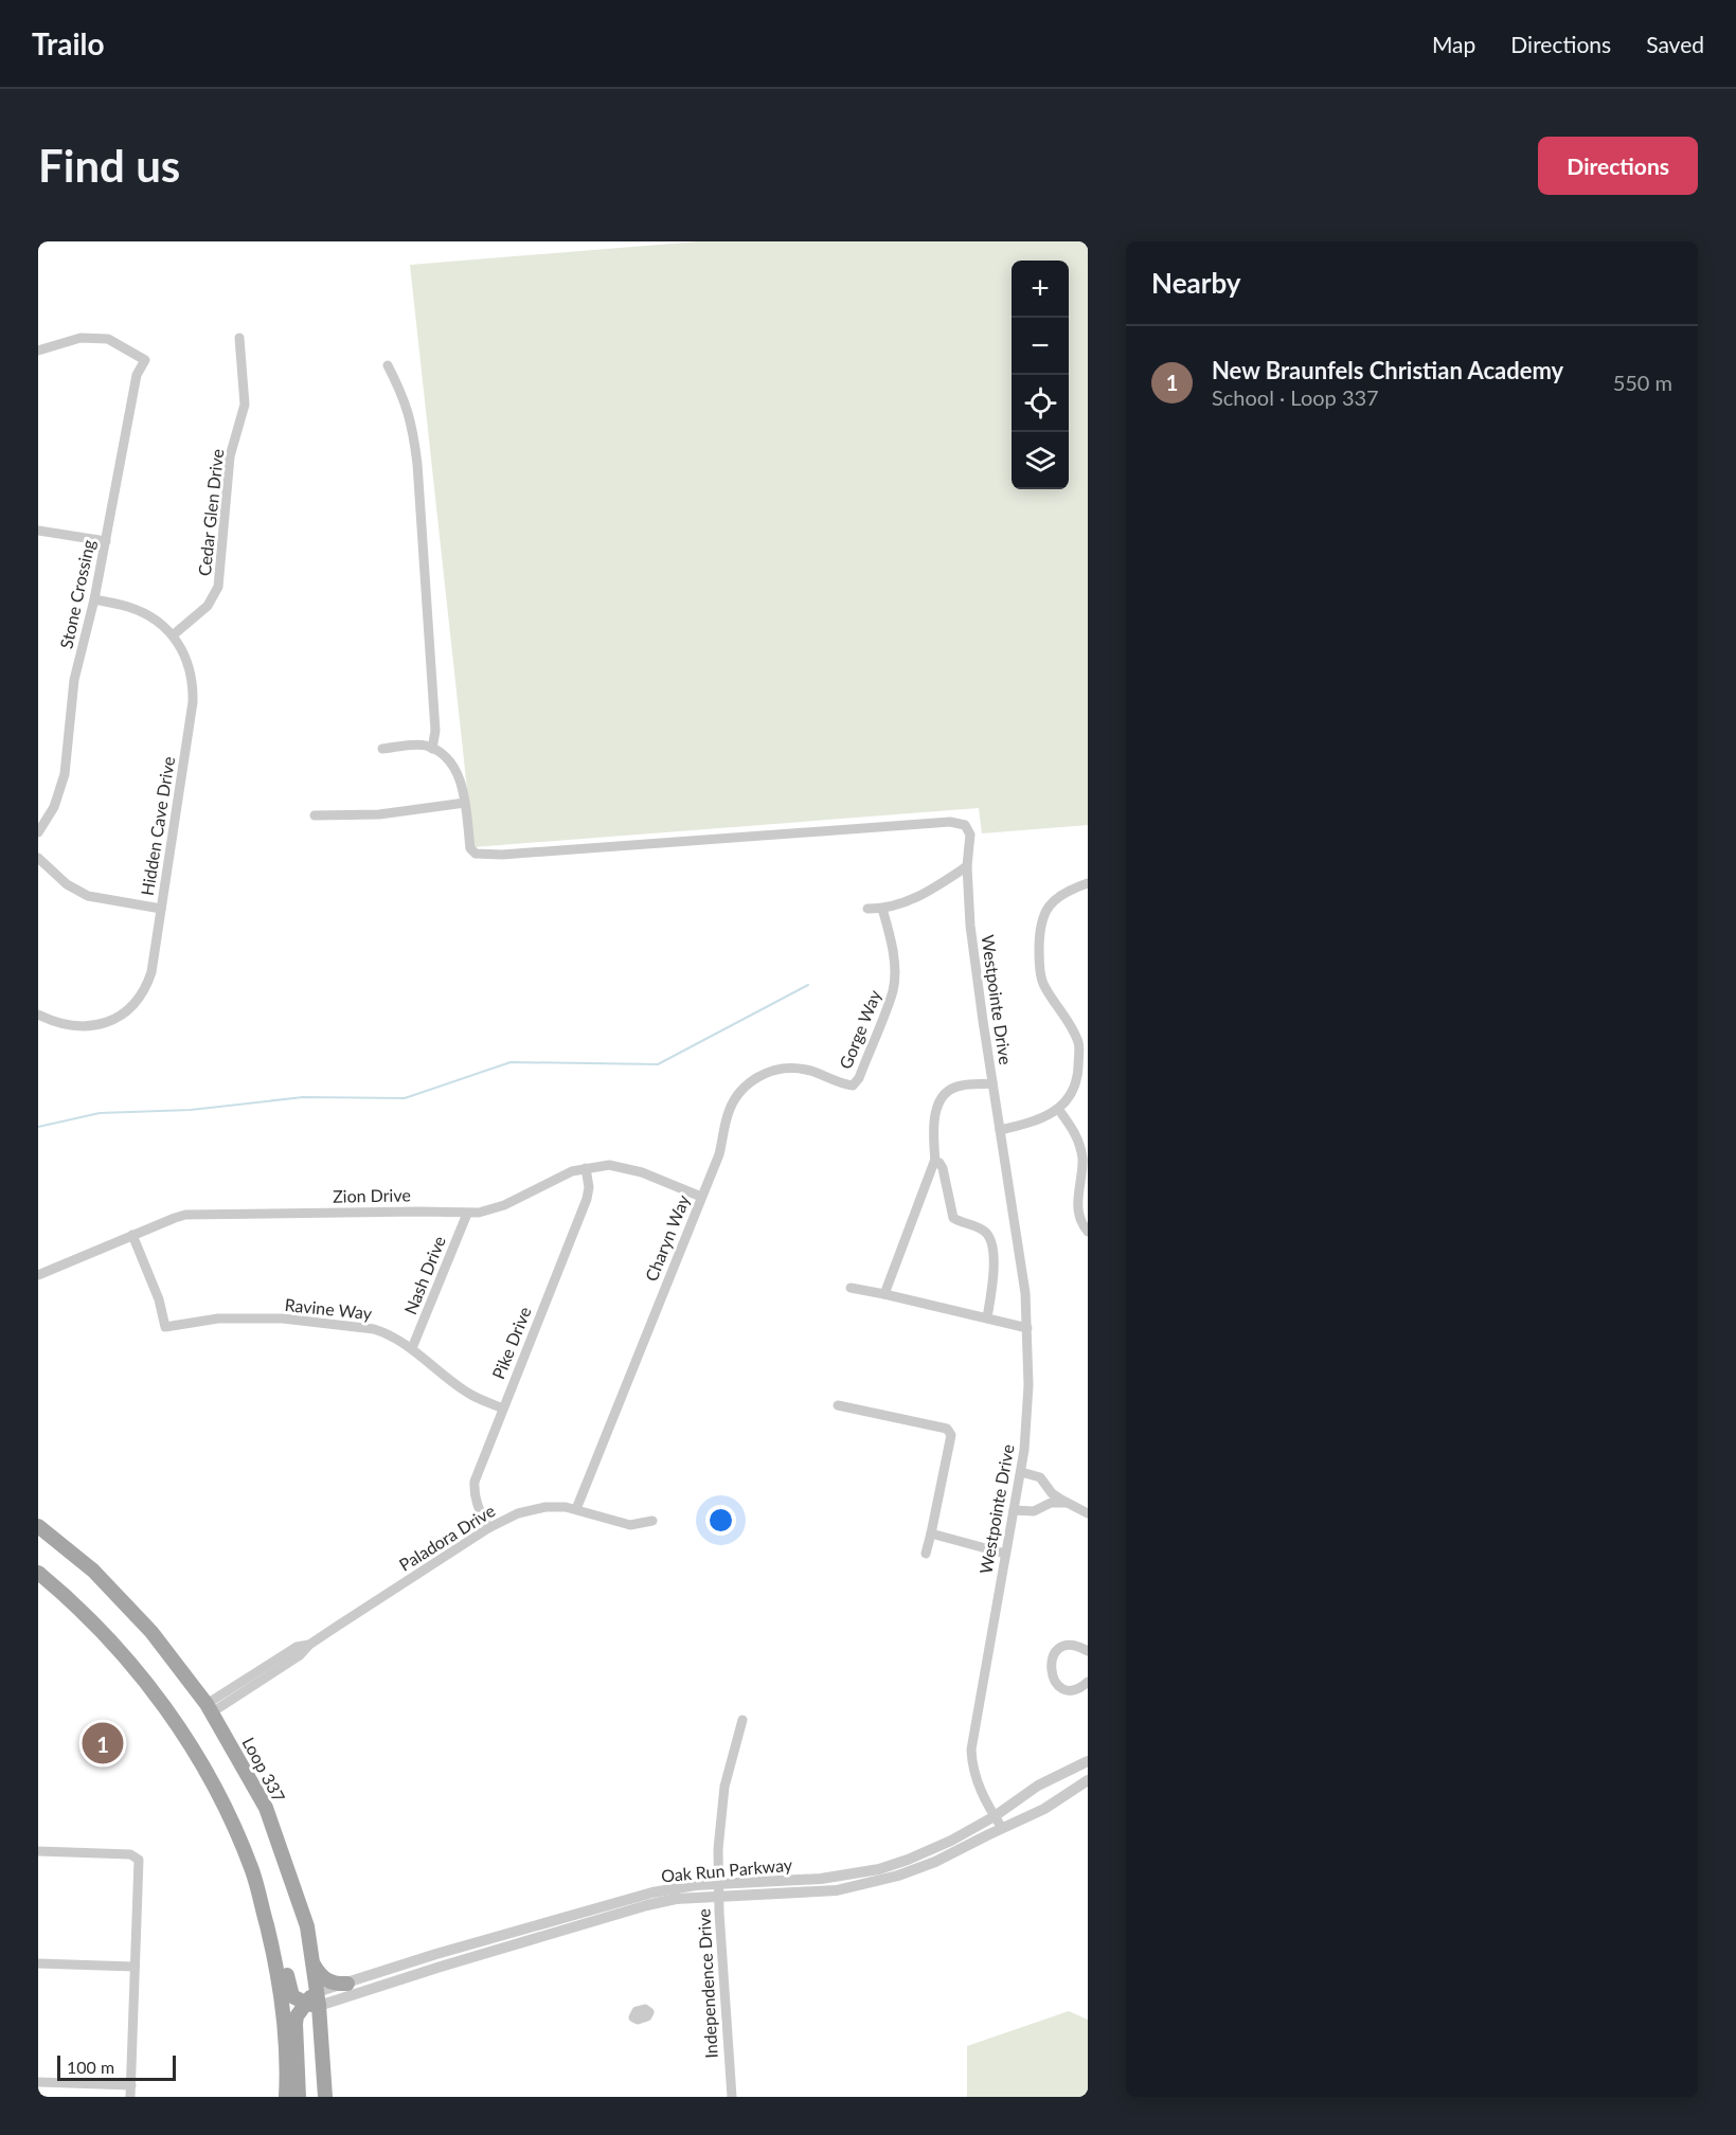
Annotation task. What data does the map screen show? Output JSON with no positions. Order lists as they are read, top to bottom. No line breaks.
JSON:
{"streets":{"main road":["Loop 337"],"street":["Cedar Glen Drive","Stone Crossing","Hidden Cave Drive","Westpointe Drive","Gorge Way","Zion Drive","Charyn Way","Nash Drive","Ravine Way","Pike Drive","Paladora Drive","Oak Run Parkway","Independence Drive"]},"crossings":[["Cedar Glen Drive","Hidden Cave Drive"],["Stone Crossing","Hidden Cave Drive"],["Westpointe Drive","Oak Run Parkway"],["Gorge Way","Charyn Way"],["Zion Drive","Charyn Way"],["Zion Drive","Nash Drive"],["Zion Drive","Ravine Way"],["Zion Drive","Pike Drive"],["Charyn Way","Paladora Drive"],["Nash Drive","Ravine Way"],["Ravine Way","Pike Drive"],["Pike Drive","Paladora Drive"],["Paladora Drive","Loop 337"],["Loop 337","Oak Run Parkway"],["Oak Run Parkway","Independence Drive"]],"scale_bar":"100 m","page":{"header":"Trailo","nav":["Map","Directions","Saved"],"buttons":"Directions","title":"Find us","heading":"Nearby","map_buttons":["+","−"],"list":[{"mark":"1","name":"New Braunfels Christian Academy","note":"School · Loop 337","value":"550 m"}],"pins":"1","scale":"100 m"}}
